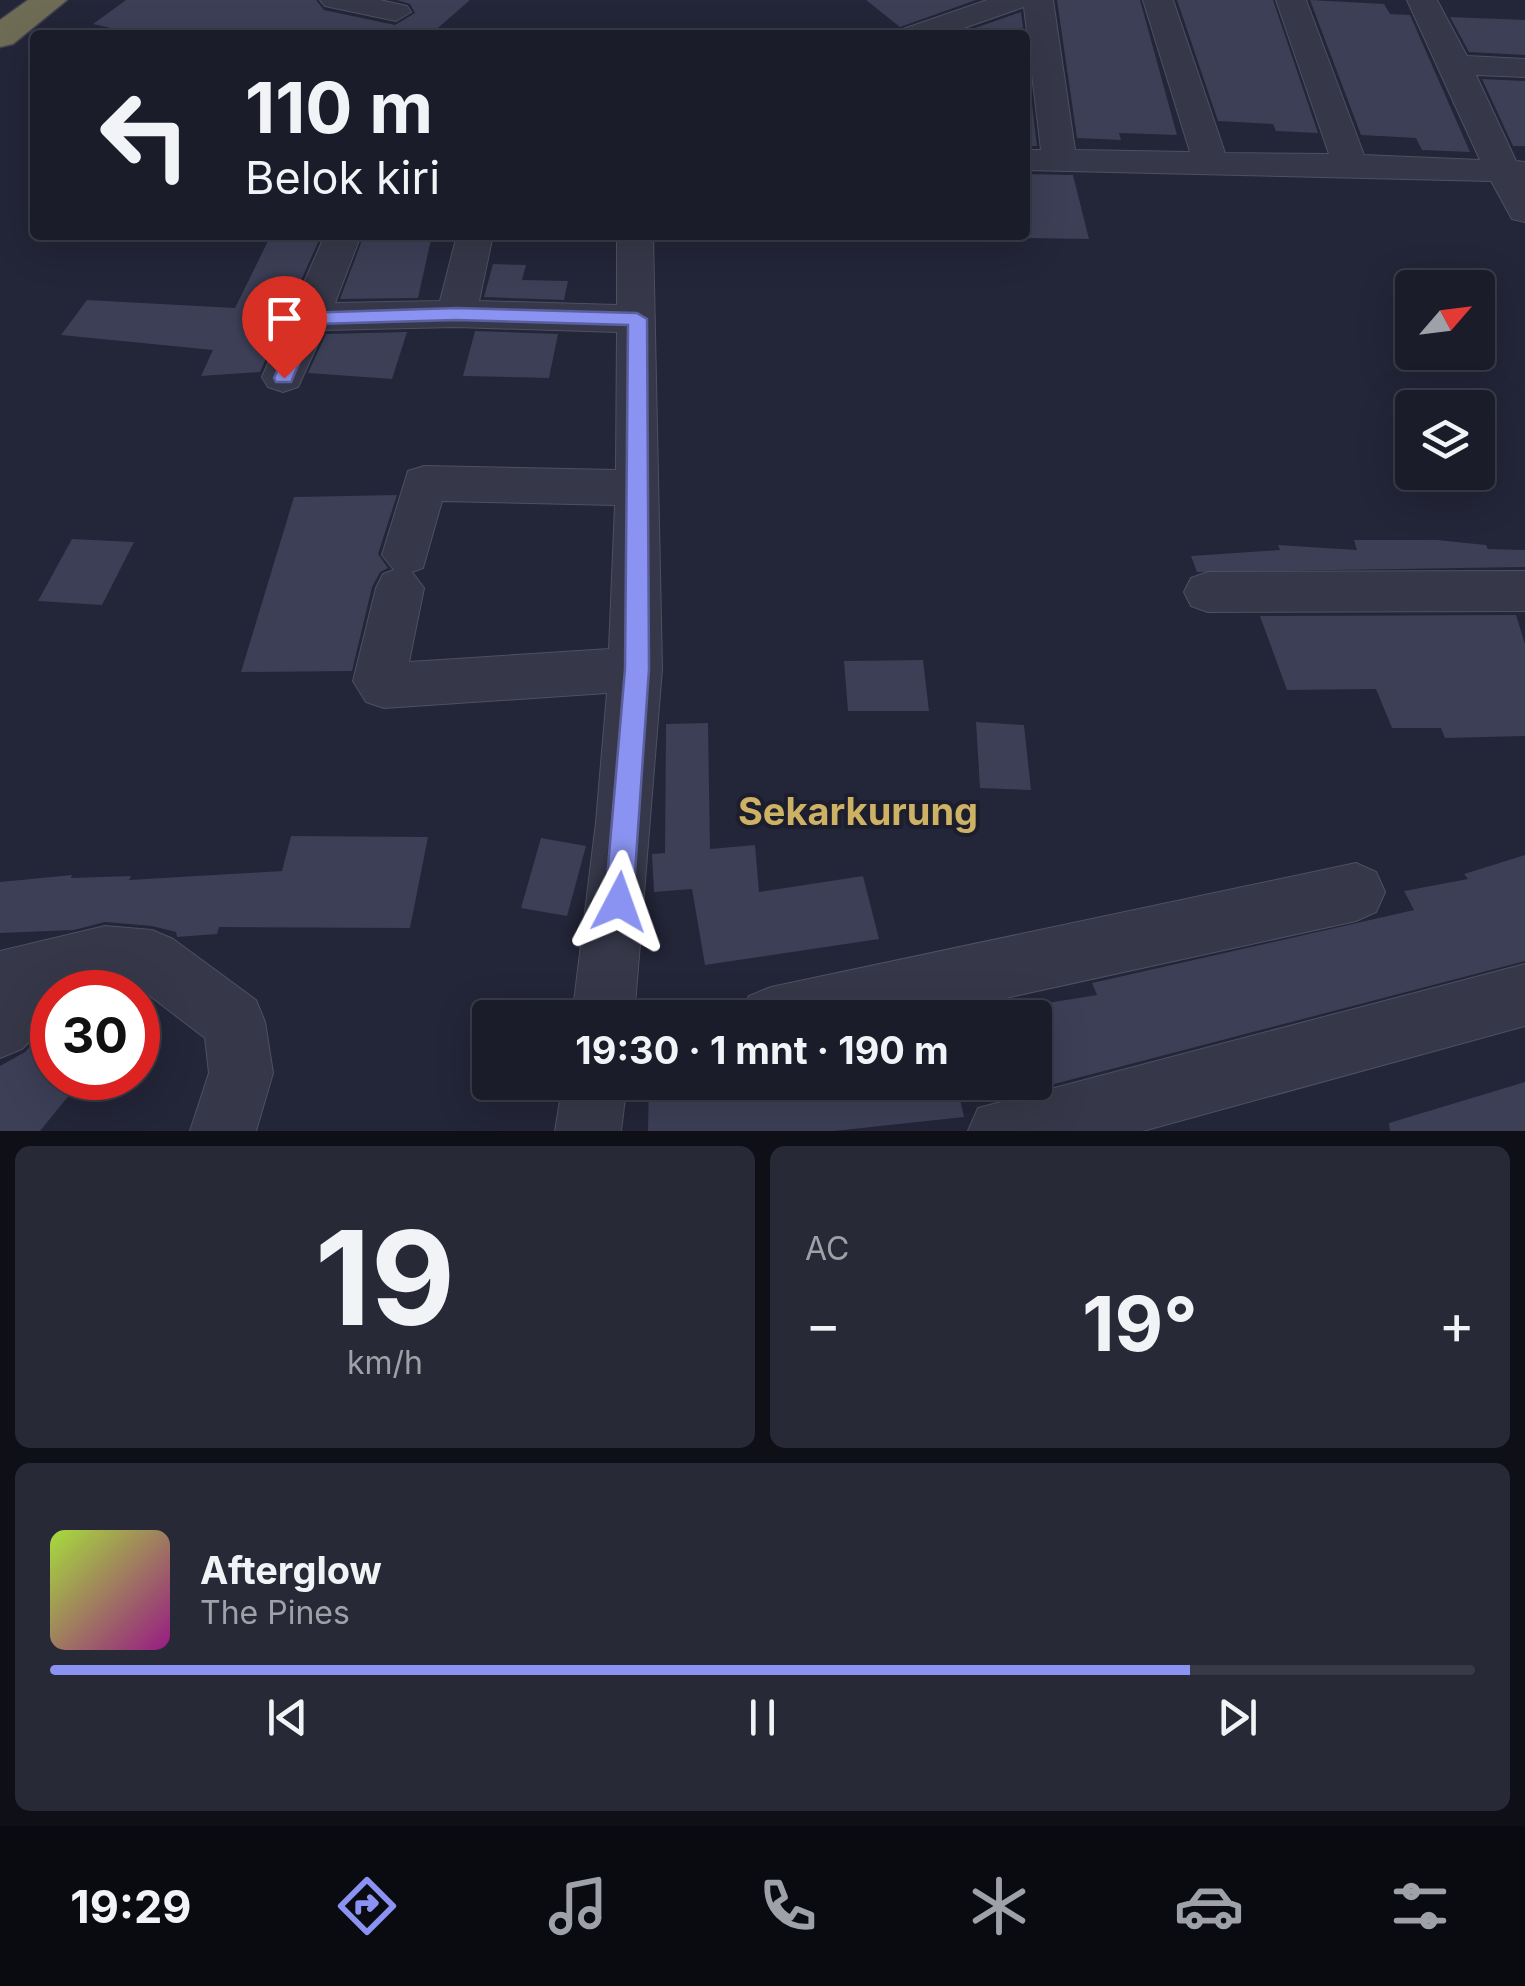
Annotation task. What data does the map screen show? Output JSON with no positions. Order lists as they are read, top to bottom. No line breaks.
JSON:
{"districts":["Sekarkurung"],"north":"top right","page":{"turn":["110 m","Belok kiri"],"limit":"30","trip":"19:30 · 1 mnt · 190 m","tile":[["19","km/h"],"AC"],"heat":["−","19°","+"],"song":["Afterglow","The Pines"],"tabs":"19:29"}}
